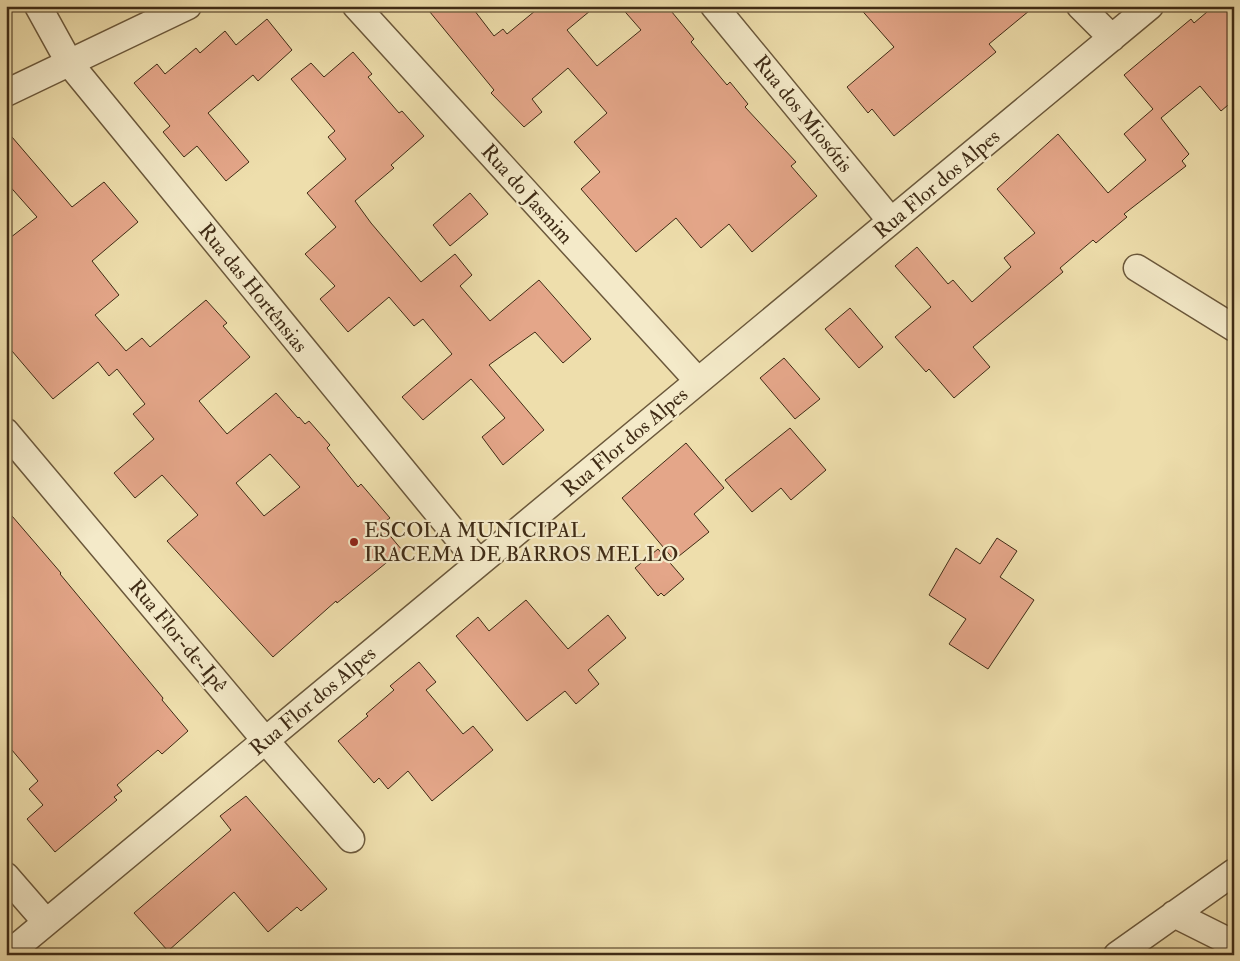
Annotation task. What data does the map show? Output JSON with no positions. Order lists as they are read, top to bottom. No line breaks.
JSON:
{"streets":{"street":["Rua dos Miosótis","Rua Flor dos Alpes","Rua do Jasmim","Rua das Hortênsias","Rua Flor-de-Ipê"]},"crossings":[["Rua dos Miosótis","Rua Flor dos Alpes"],["Rua Flor dos Alpes","Rua do Jasmim"],["Rua Flor dos Alpes","Rua das Hortênsias"],["Rua Flor dos Alpes","Rua Flor-de-Ipê"]],"places":["ESCOLA MUNICIPAL IRACEMA DE BARROS MELLO"]}
